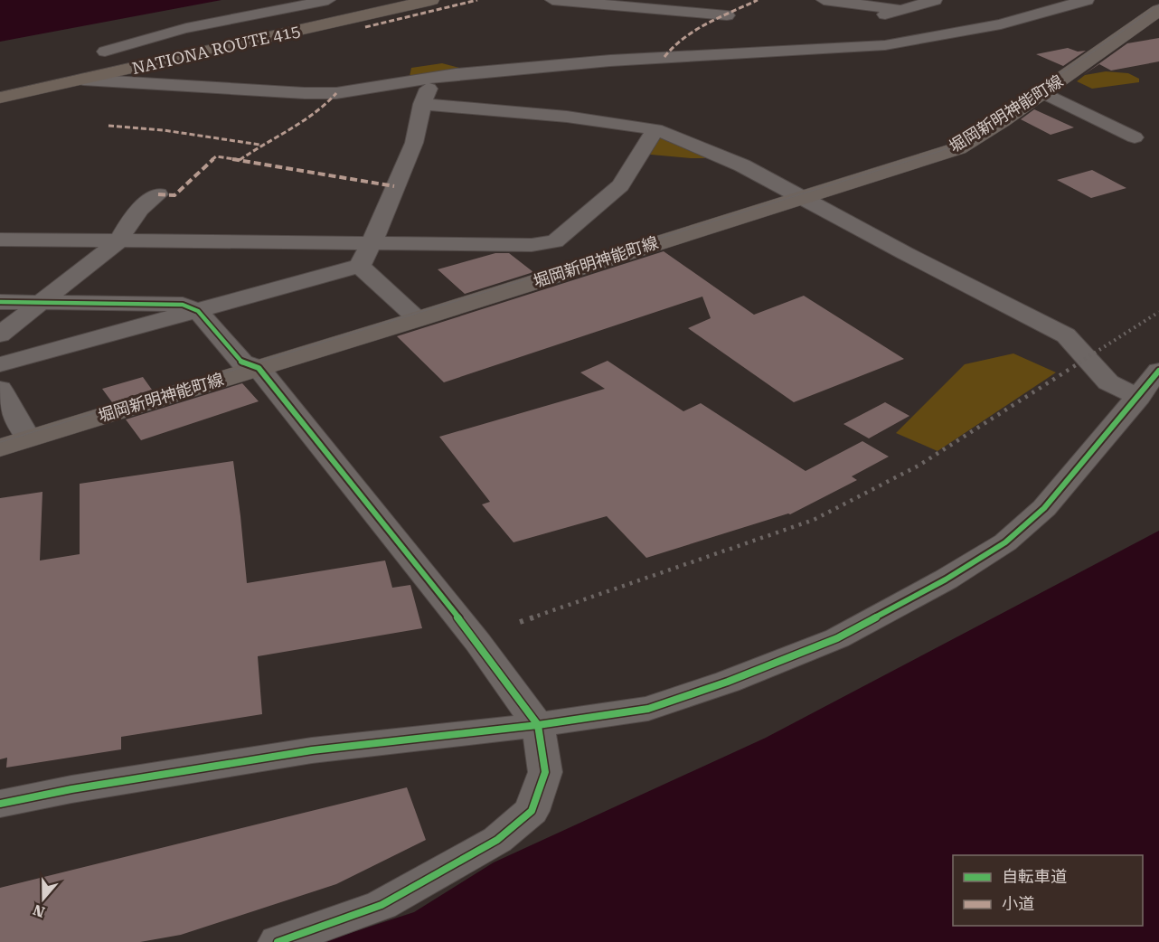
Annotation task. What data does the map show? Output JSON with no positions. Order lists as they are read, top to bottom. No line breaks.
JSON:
{"streets":{"highway":["NATIONA ROUTE 415"],"main road":["堀岡新明神能町線"]},"legend":["自転車道","小道"],"north":"bottom"}
